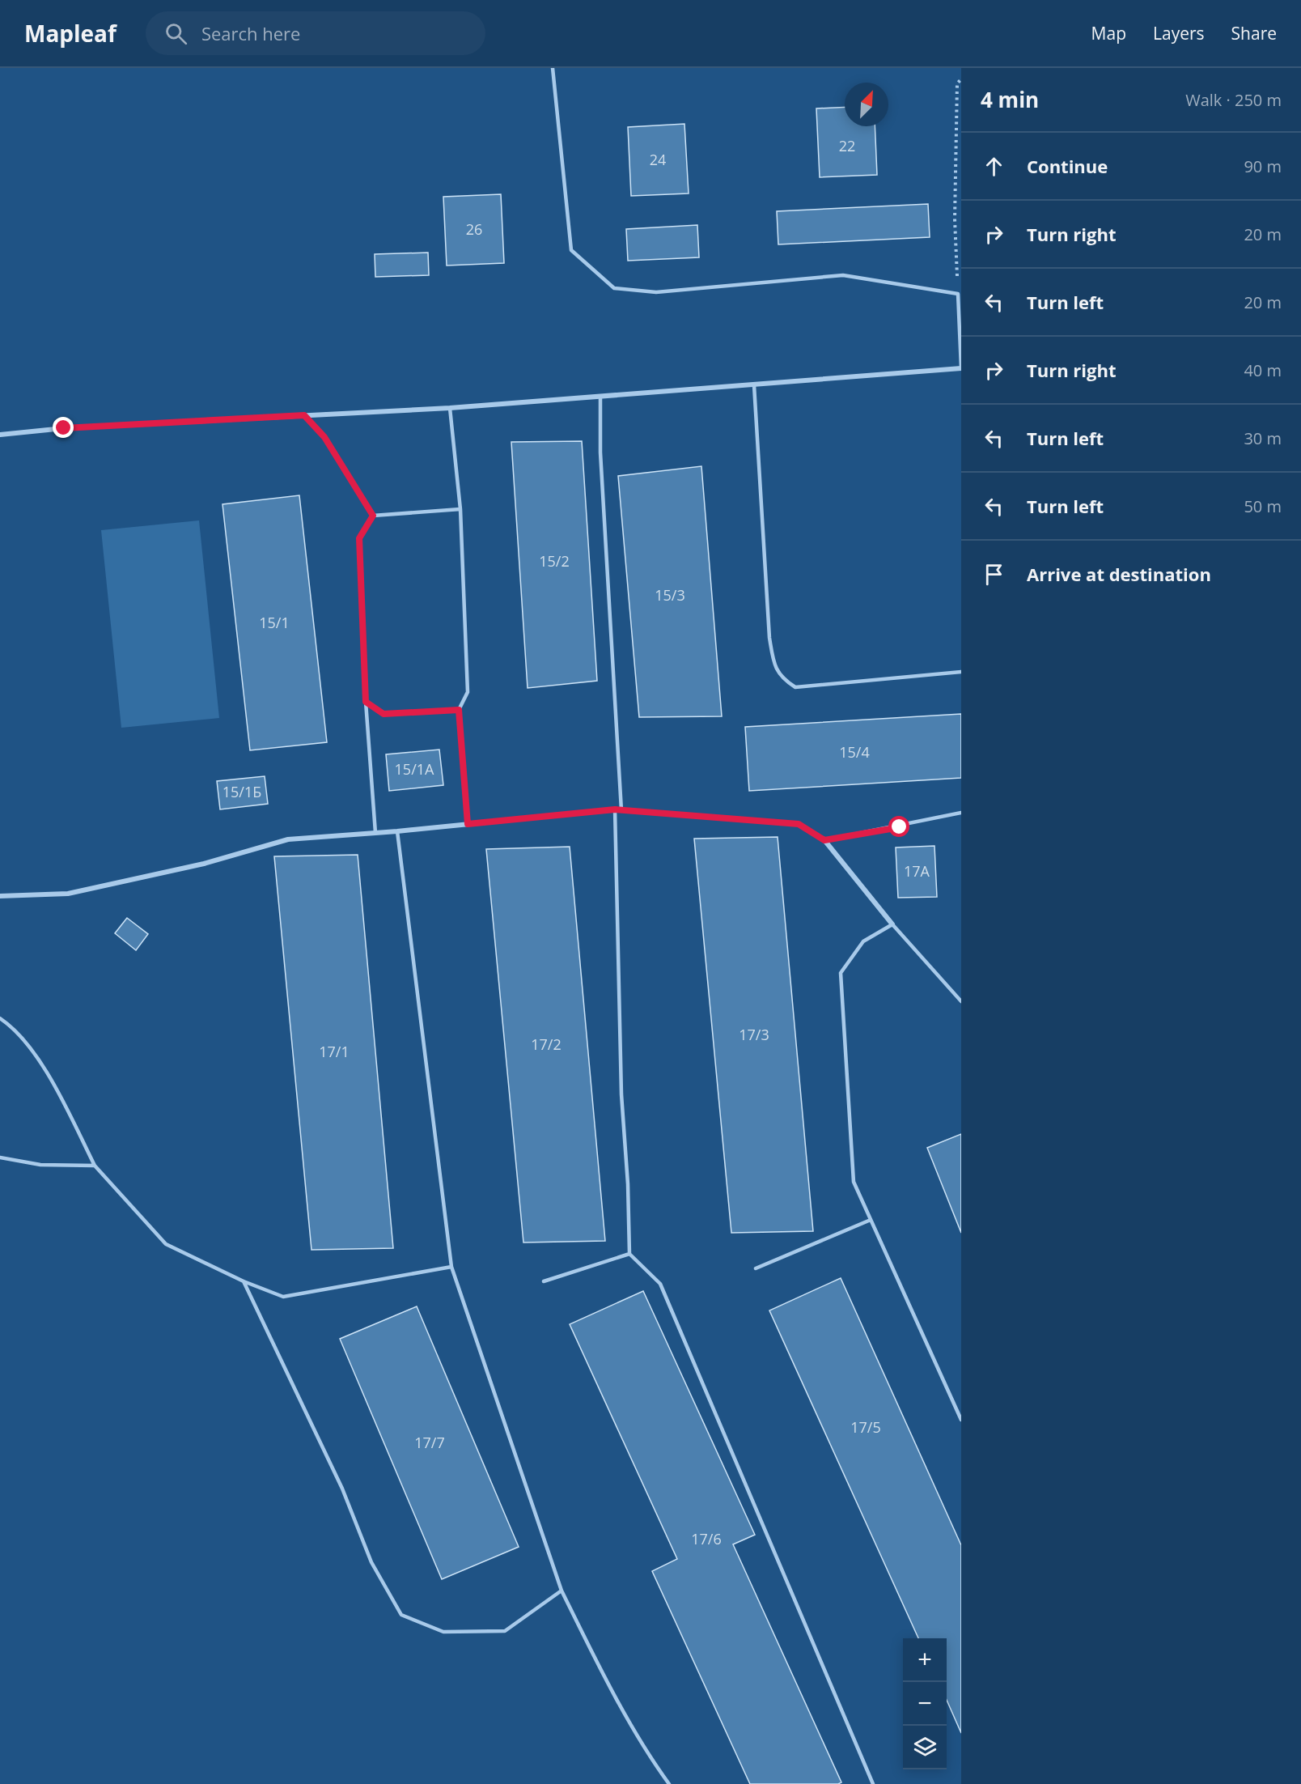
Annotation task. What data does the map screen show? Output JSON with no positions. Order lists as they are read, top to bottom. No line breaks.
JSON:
{"house_numbers":["22","24","26","15/2","15/3","15/1","15/4","15/1А","15/1Б","17А","17/3","17/2","17/1","17/5","17/7","17/6"],"north":"top right","page":{"header":"Mapleaf","search":"Search here","nav":["Map","Layers","Share"],"heading":["4 min","Walk · 250 m"],"list":[["Continue","90 m"],["Turn right","20 m"],["Turn left","20 m"],["Turn right","40 m"],["Turn left","30 m"],["Turn left","50 m"],"Arrive at destination"],"map_buttons":["+","−"]}}
